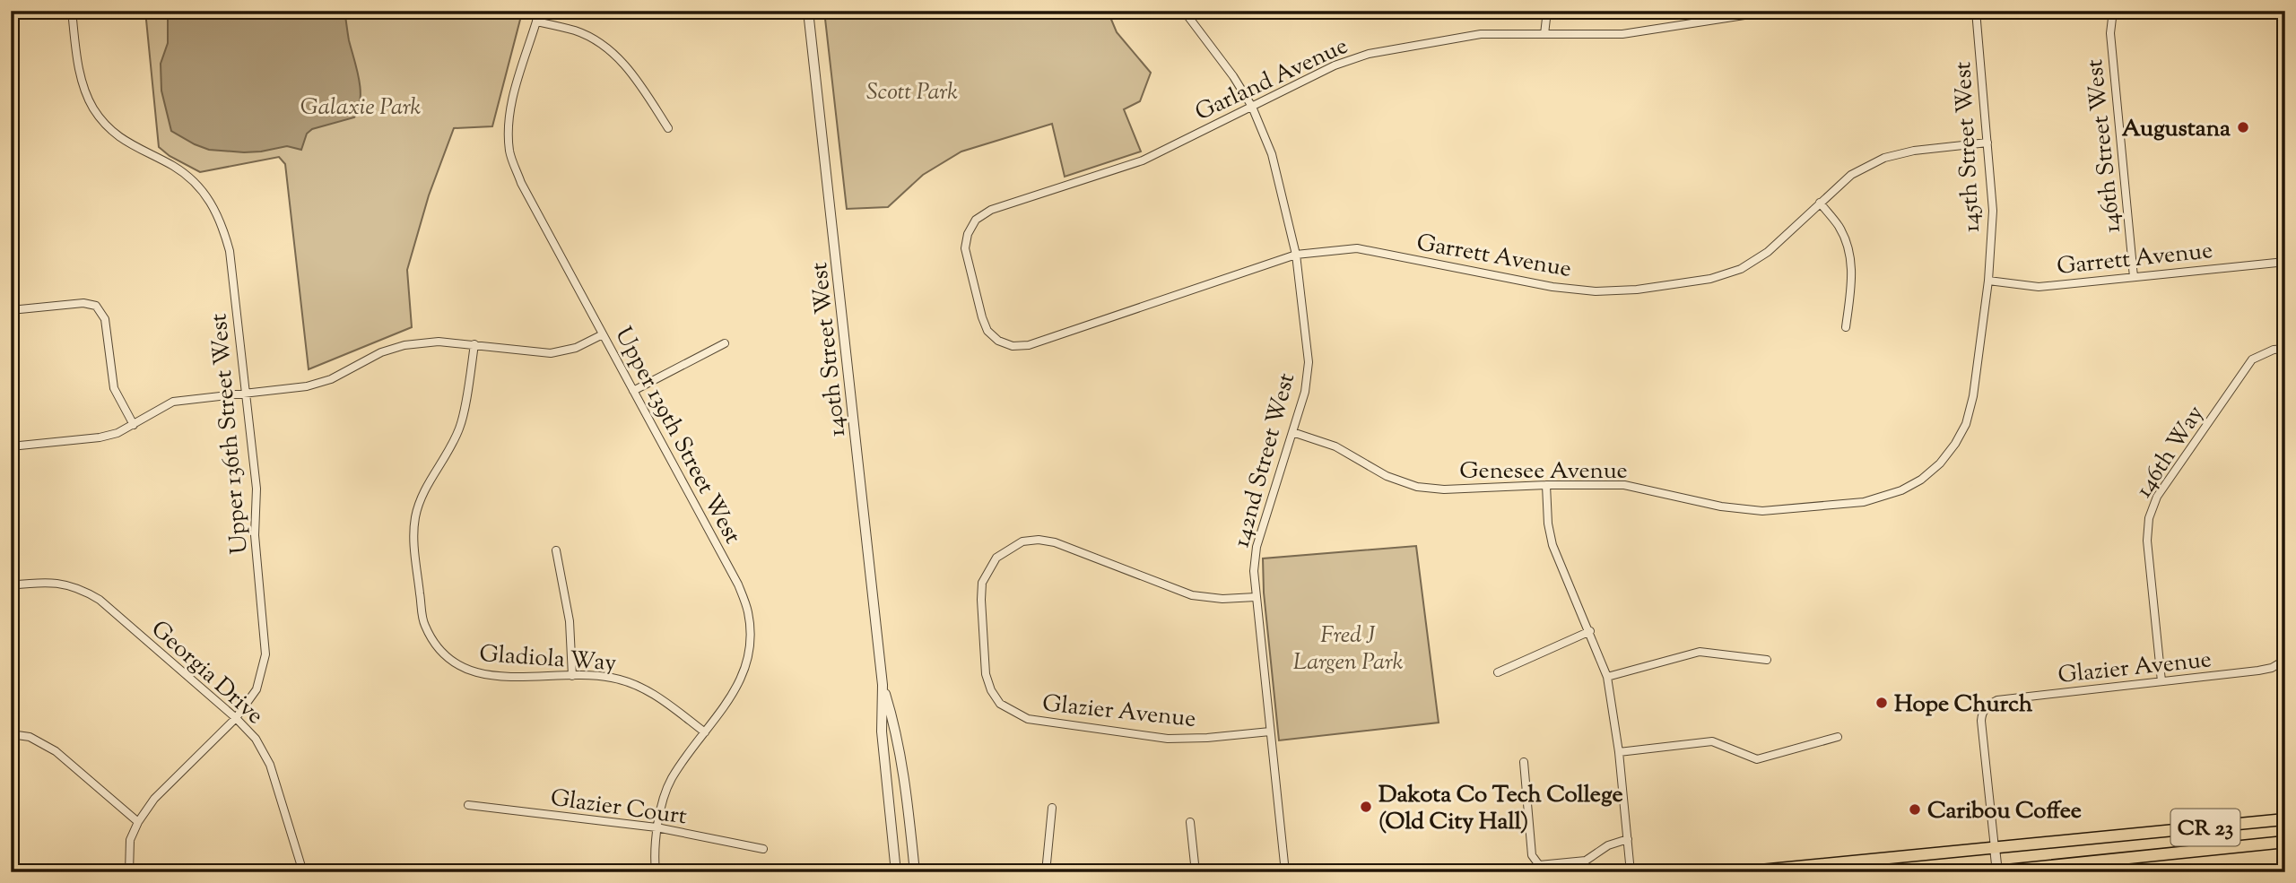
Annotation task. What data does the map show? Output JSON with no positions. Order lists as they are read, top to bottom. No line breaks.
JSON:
{"streets":{"highway":["CR 23"],"street":["Garland Avenue","146th Street West","145th Street West","Garrett Avenue","140th Street West","Upper 136th Street West","Upper 139th Street West","146th Way","142nd Street West","Genesee Avenue","Gladiola Way","Glazier Avenue","Georgia Drive","Glazier Court"]},"crossings":[["Garland Avenue","Garrett Avenue"],["Garland Avenue","142nd Street West"],["146th Street West","Garrett Avenue"],["145th Street West","Garrett Avenue"],["145th Street West","Genesee Avenue"],["Garrett Avenue","142nd Street West"],["Garrett Avenue","Genesee Avenue"],["Upper 136th Street West","Georgia Drive"],["Upper 139th Street West","Gladiola Way"],["Upper 139th Street West","Glazier Court"],["146th Way","Glazier Avenue"],["142nd Street West","Genesee Avenue"],["142nd Street West","Glazier Avenue"],["Glazier Avenue","CR 23"]],"parks":["Scott Park","Galaxie Park","Fred J Largen Park"],"places":["Augustana","Hope Church","Dakota Co Tech College (Old City Hall)","Caribou Coffee"]}
